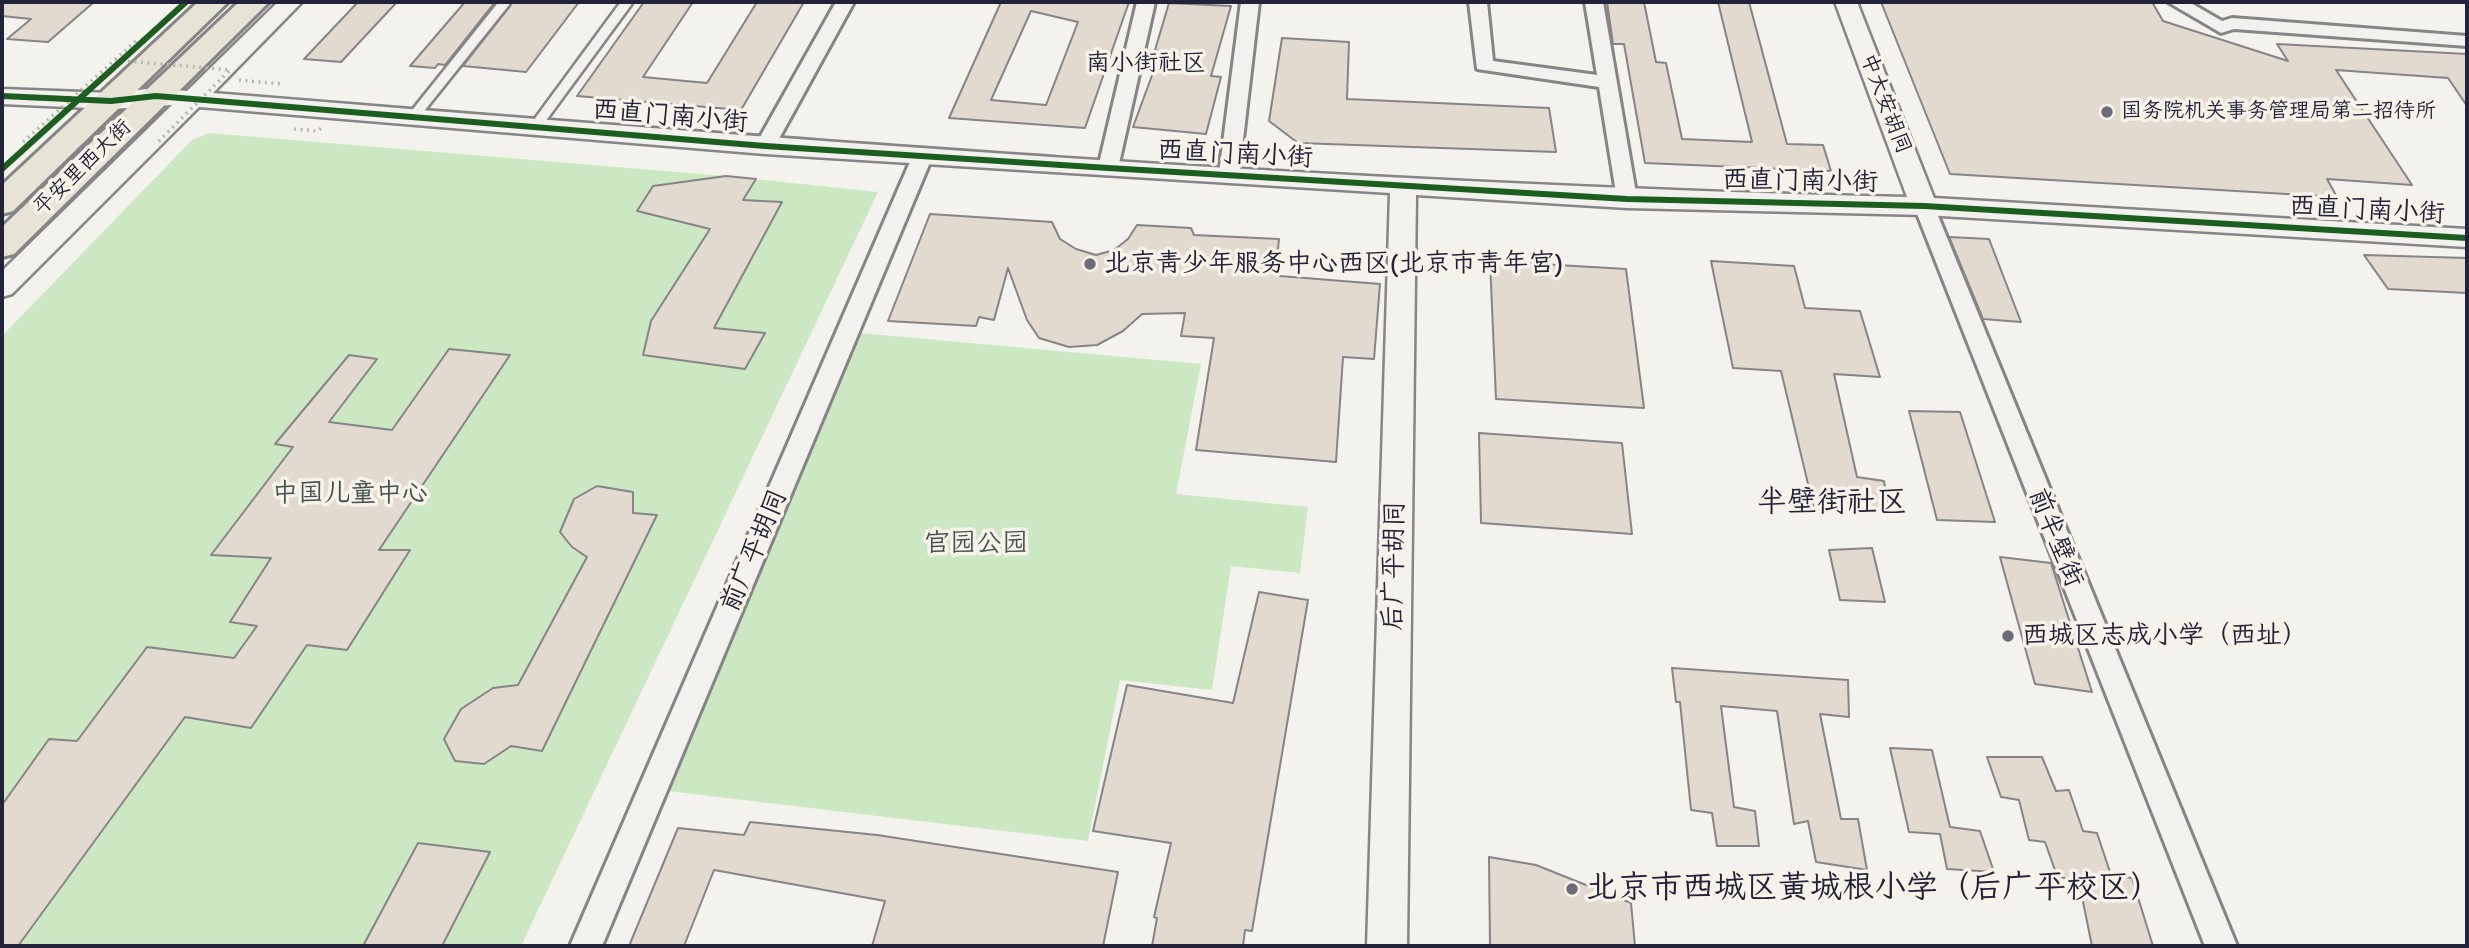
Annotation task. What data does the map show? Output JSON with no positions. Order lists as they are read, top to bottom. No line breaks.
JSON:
{"streets":{"main road":["平安里西大街"],"street":["中大安胡同","西直门南小街","前半壁街","前广平胡同","后广平胡同"]},"crossings":[["中大安胡同","西直门南小街"],["中大安胡同","前半壁街"],["西直门南小街","平安里西大街"],["西直门南小街","前半壁街"],["西直门南小街","前广平胡同"],["西直门南小街","后广平胡同"]],"districts":["南小街社区","半壁街社区"],"parks":["中国儿童中心","官园公园"],"places":["国务院机关事务管理局第二招待所","北京青少年服务中心西区(北京市青年宫)","西城区志成小学（西址）","北京市西城区黄城根小学（后广平校区）"]}
